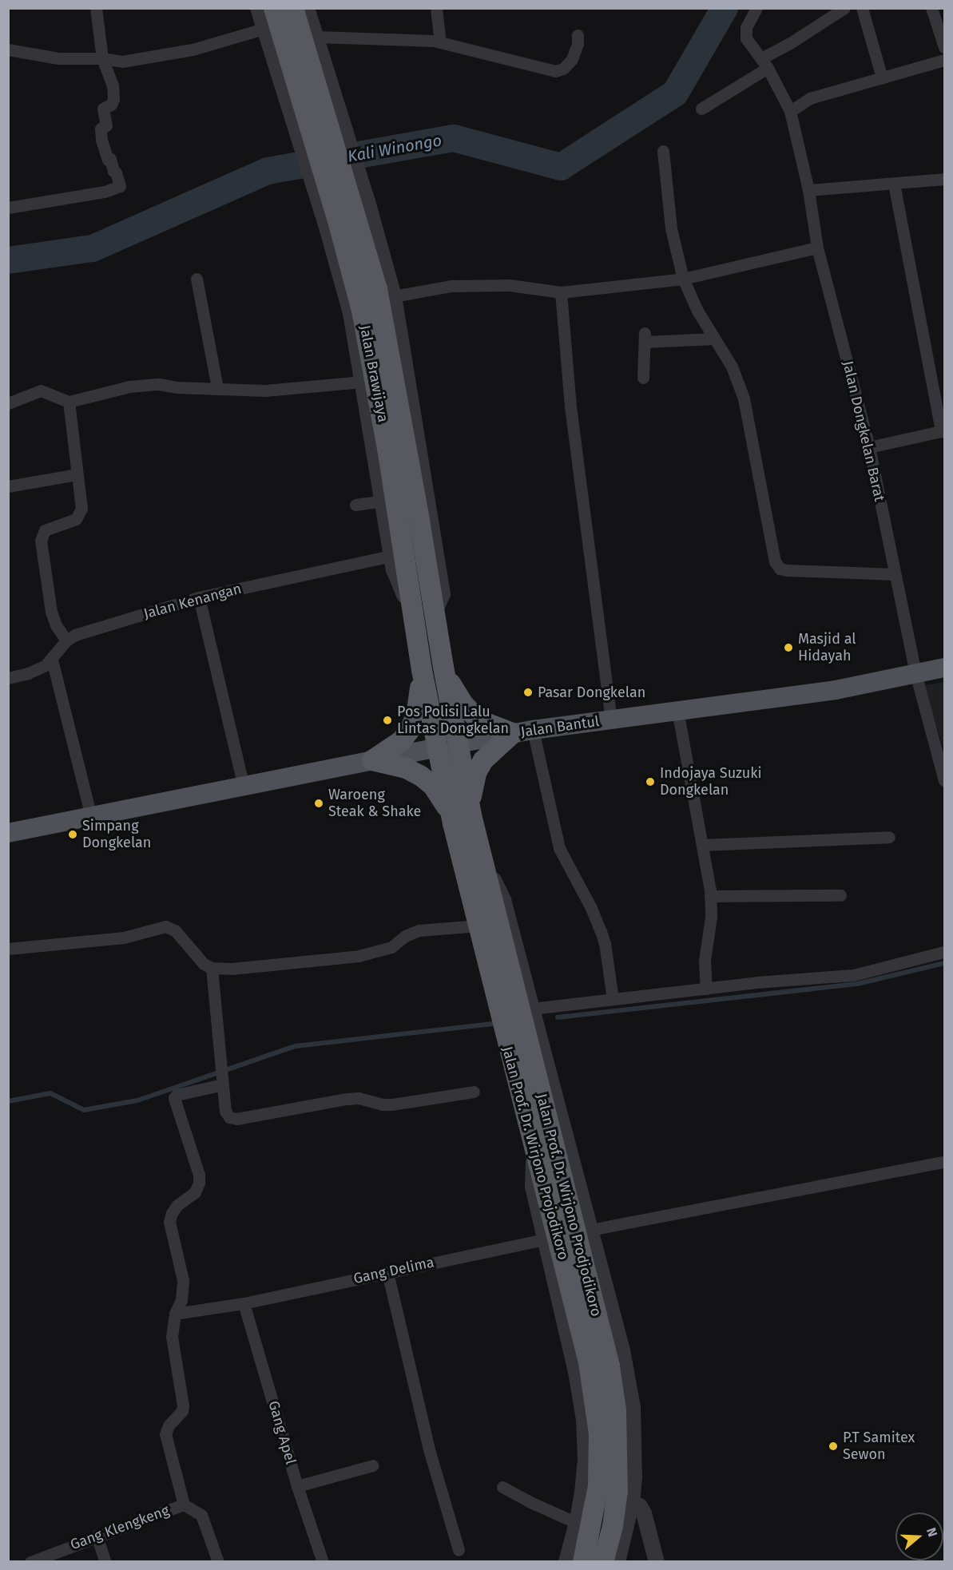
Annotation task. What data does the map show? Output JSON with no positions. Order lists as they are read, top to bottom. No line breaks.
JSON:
{"streets":{"highway":["Jalan Brawijaya","Jalan Bantul","Jalan Prof. Dr. Wirjono Projodikoro","Jalan Prof. Dr. Wirjono Prodjodikoro"],"street":["Jalan Dongkelan Barat","Jalan Kenangan","Gang Delima","Gang Apel","Gang Klengkeng"]},"crossings":[["Jalan Brawijaya","Jalan Bantul"],["Jalan Brawijaya","Jalan Prof. Dr. Wirjono Projodikoro"],["Jalan Dongkelan Barat","Jalan Bantul"],["Jalan Bantul","Jalan Prof. Dr. Wirjono Projodikoro"],["Gang Delima","Gang Apel"]],"water":["Kali Winongo"],"places":["Masjid al Hidayah","Pasar Dongkelan","Pos Polisi Lalu Lintas Dongkelan","Indojaya Suzuki Dongkelan","Waroeng Steak & Shake","Simpang Dongkelan","P.T Samitex Sewon"],"north":"right"}
